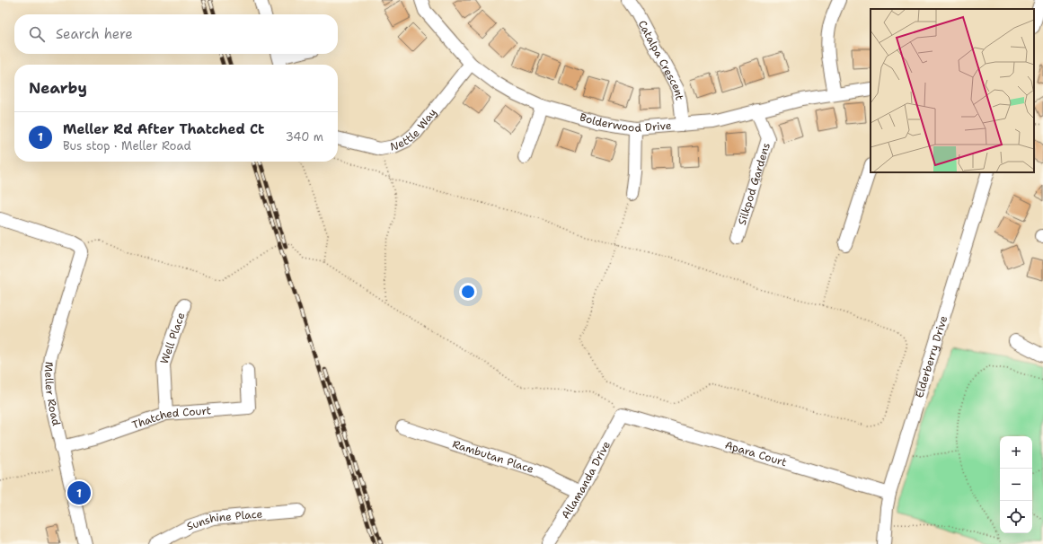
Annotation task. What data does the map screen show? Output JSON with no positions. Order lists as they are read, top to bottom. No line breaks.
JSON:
{"streets":{"street":["Catalpa Crescent","Bolderwood Drive","Nettle Way","Silkpod Gardens","Well Place","Elderberry Drive","Meller Road","Thatched Court","Apara Court","Rambutan Place","Allamanda Drive","Sunshine Place"]},"crossings":[["Catalpa Crescent","Bolderwood Drive"],["Bolderwood Drive","Nettle Way"],["Bolderwood Drive","Silkpod Gardens"],["Well Place","Thatched Court"],["Elderberry Drive","Apara Court"],["Meller Road","Thatched Court"],["Apara Court","Allamanda Drive"],["Rambutan Place","Allamanda Drive"]],"page":{"search":"Search here","heading":"Nearby","list":[{"mark":"1","name":"Meller Rd After Thatched Ct","note":"Bus stop · Meller Road","value":"340 m"}],"map_buttons":["+","−"],"pins":"1"}}
